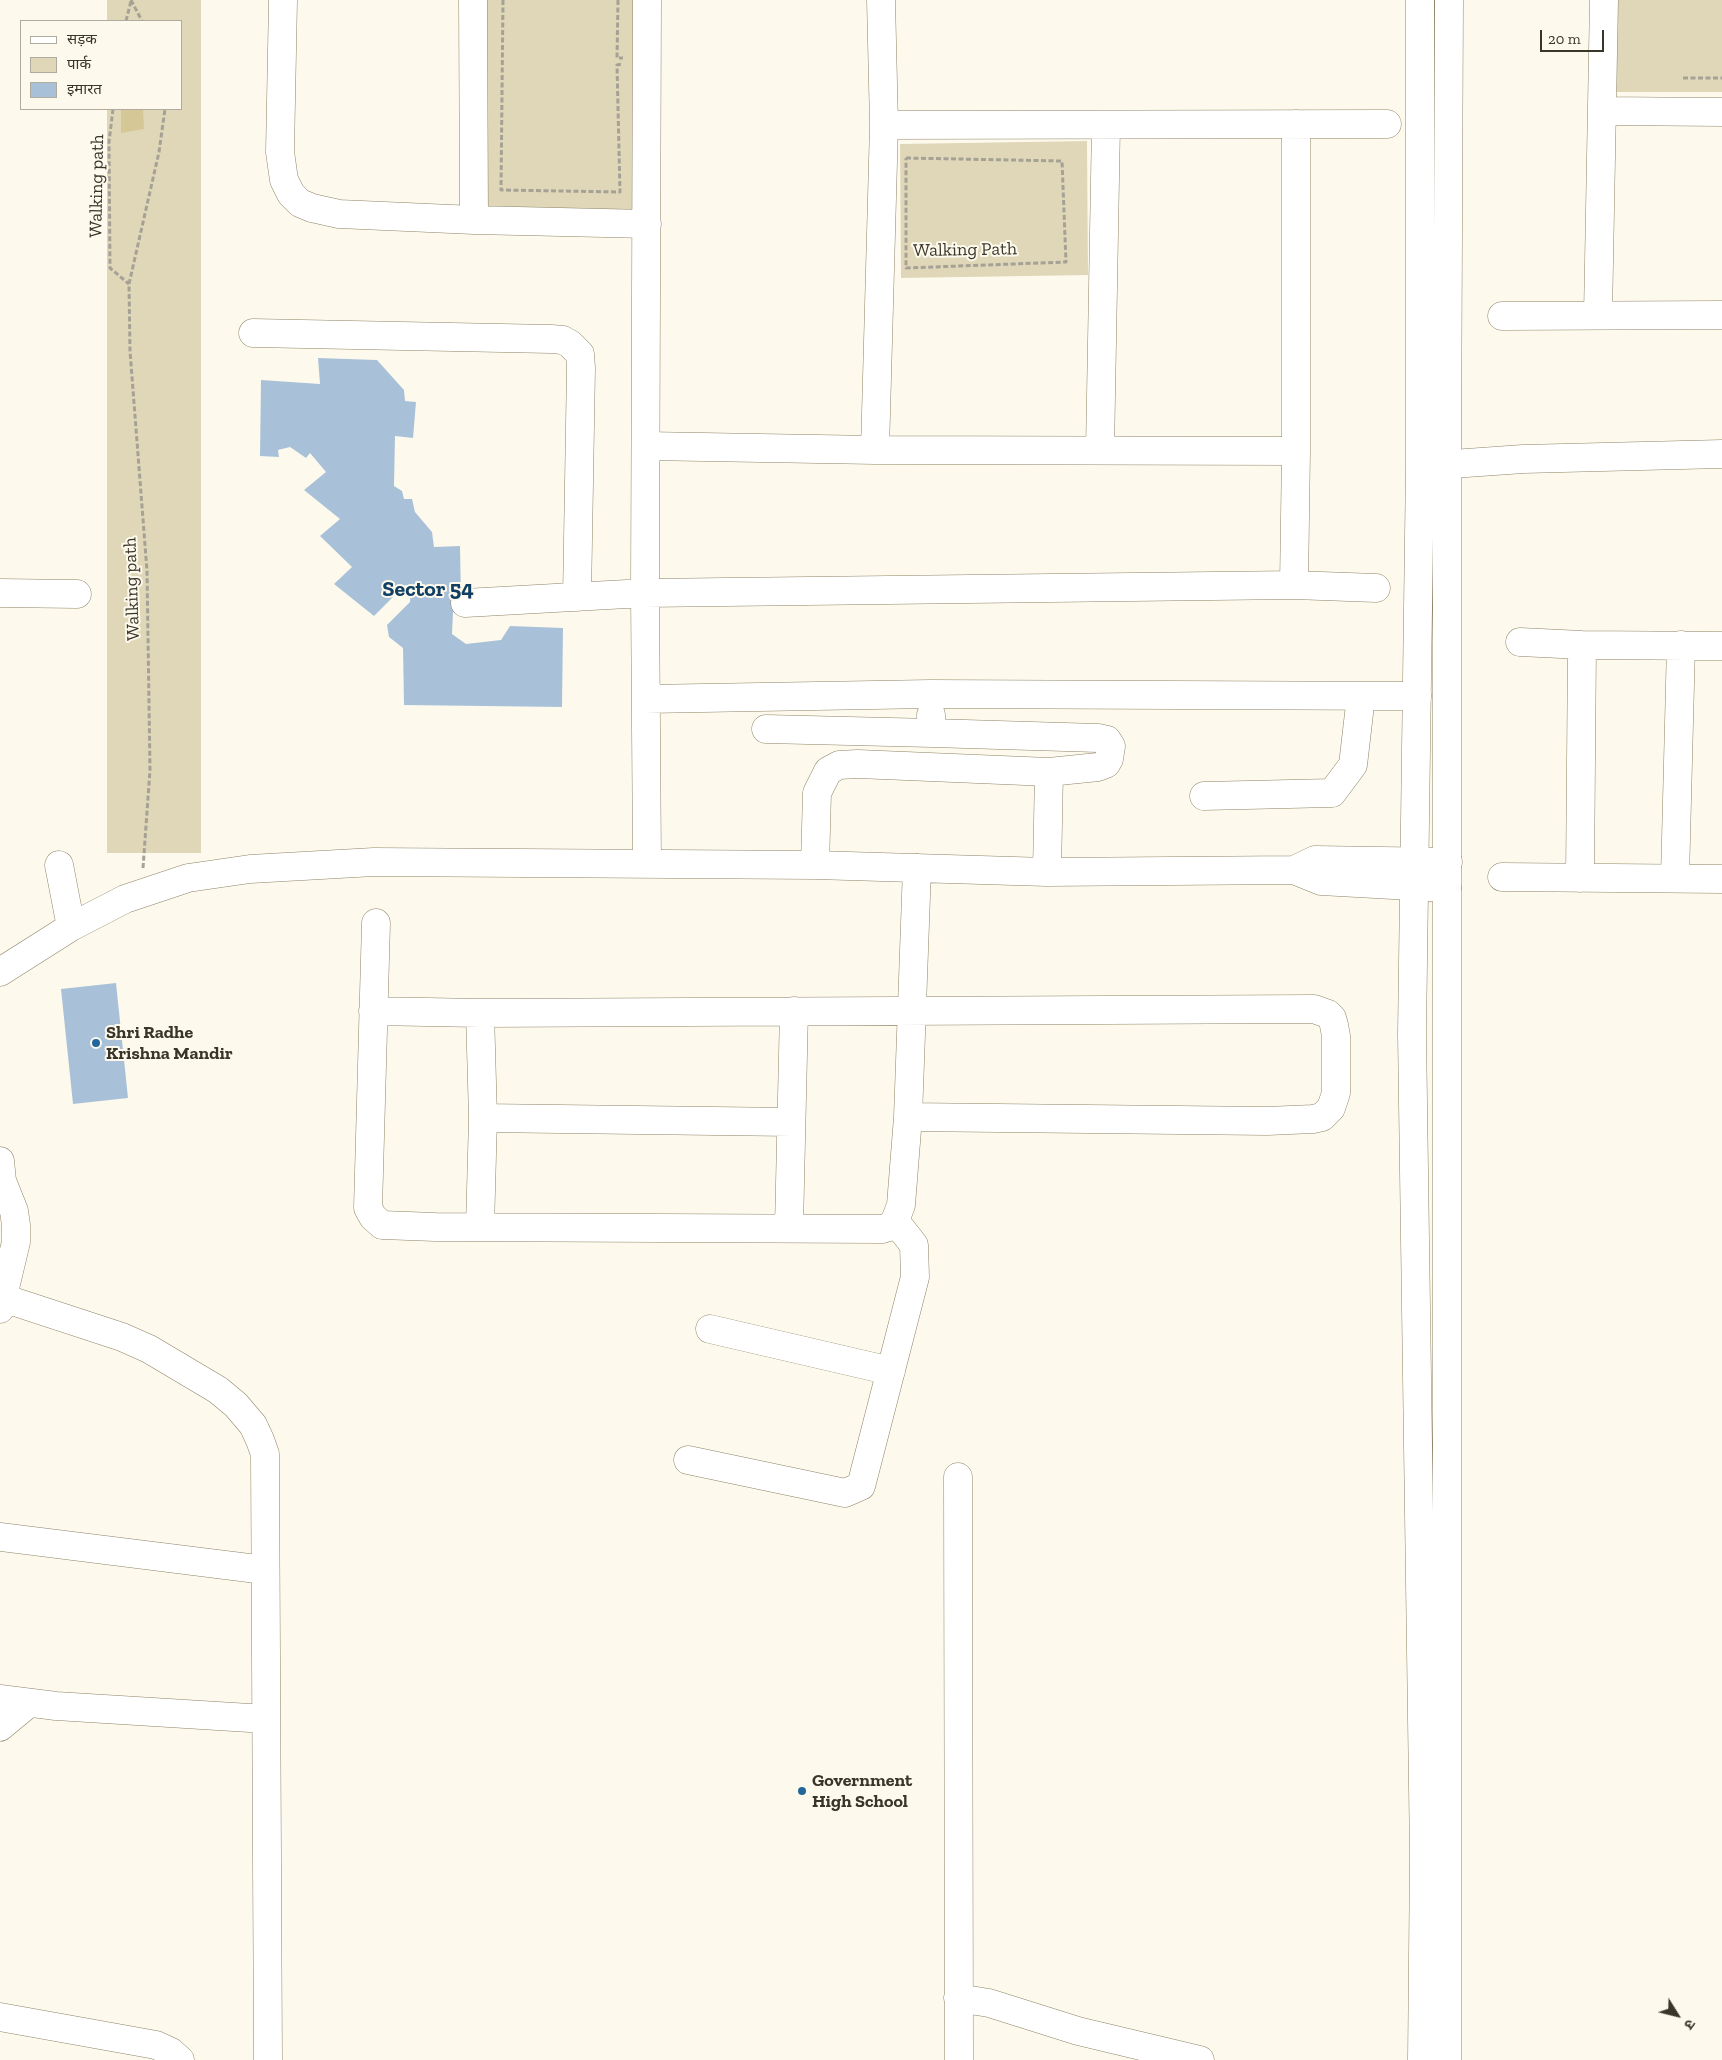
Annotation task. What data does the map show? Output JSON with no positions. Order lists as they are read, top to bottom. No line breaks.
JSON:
{"streets":{"path":["Walking path","Walking Path"]},"districts":["Sector 54"],"places":["Shri Radhe Krishna Mandir","Government High School"],"legend":["सड़क","पार्क","इमारत"],"scale_bar":"20 m","north":"bottom right"}
